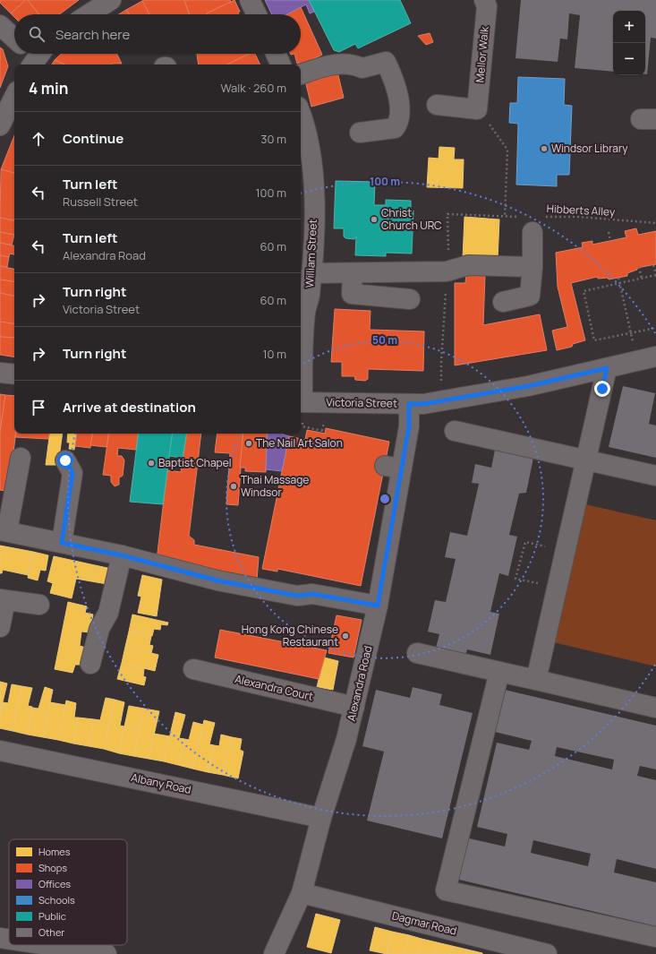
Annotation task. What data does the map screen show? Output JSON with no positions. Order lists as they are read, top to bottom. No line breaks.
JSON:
{"streets":{"street":["Mellor Walk","William Street","Victoria Street","Alexandra Road","Alexandra Court","Albany Road","Dagmar Road"],"path":["Hibberts Alley"]},"crossings":[["Mellor Walk","Hibberts Alley"],["Victoria Street","Alexandra Road"],["Alexandra Road","Alexandra Court"],["Alexandra Road","Albany Road"],["Alexandra Road","Dagmar Road"]],"places":["Windsor Library","Christ Church URC","The Nail Art Salon","Baptist Chapel","Thai Massage Windsor","Hong Kong Chinese Restaurant"],"legend":["Homes","Shops","Offices","Schools","Public","Other"],"page":{"map_buttons":["+","−"],"search":"Search here","heading":["4 min","Walk · 260 m"],"list":[["Continue","30 m"],["Turn left","Russell Street","100 m"],["Turn left","Alexandra Road","60 m"],["Turn right","Victoria Street","60 m"],["Turn right","10 m"],"Arrive at destination"]},"rings":["100 m","50 m"]}
